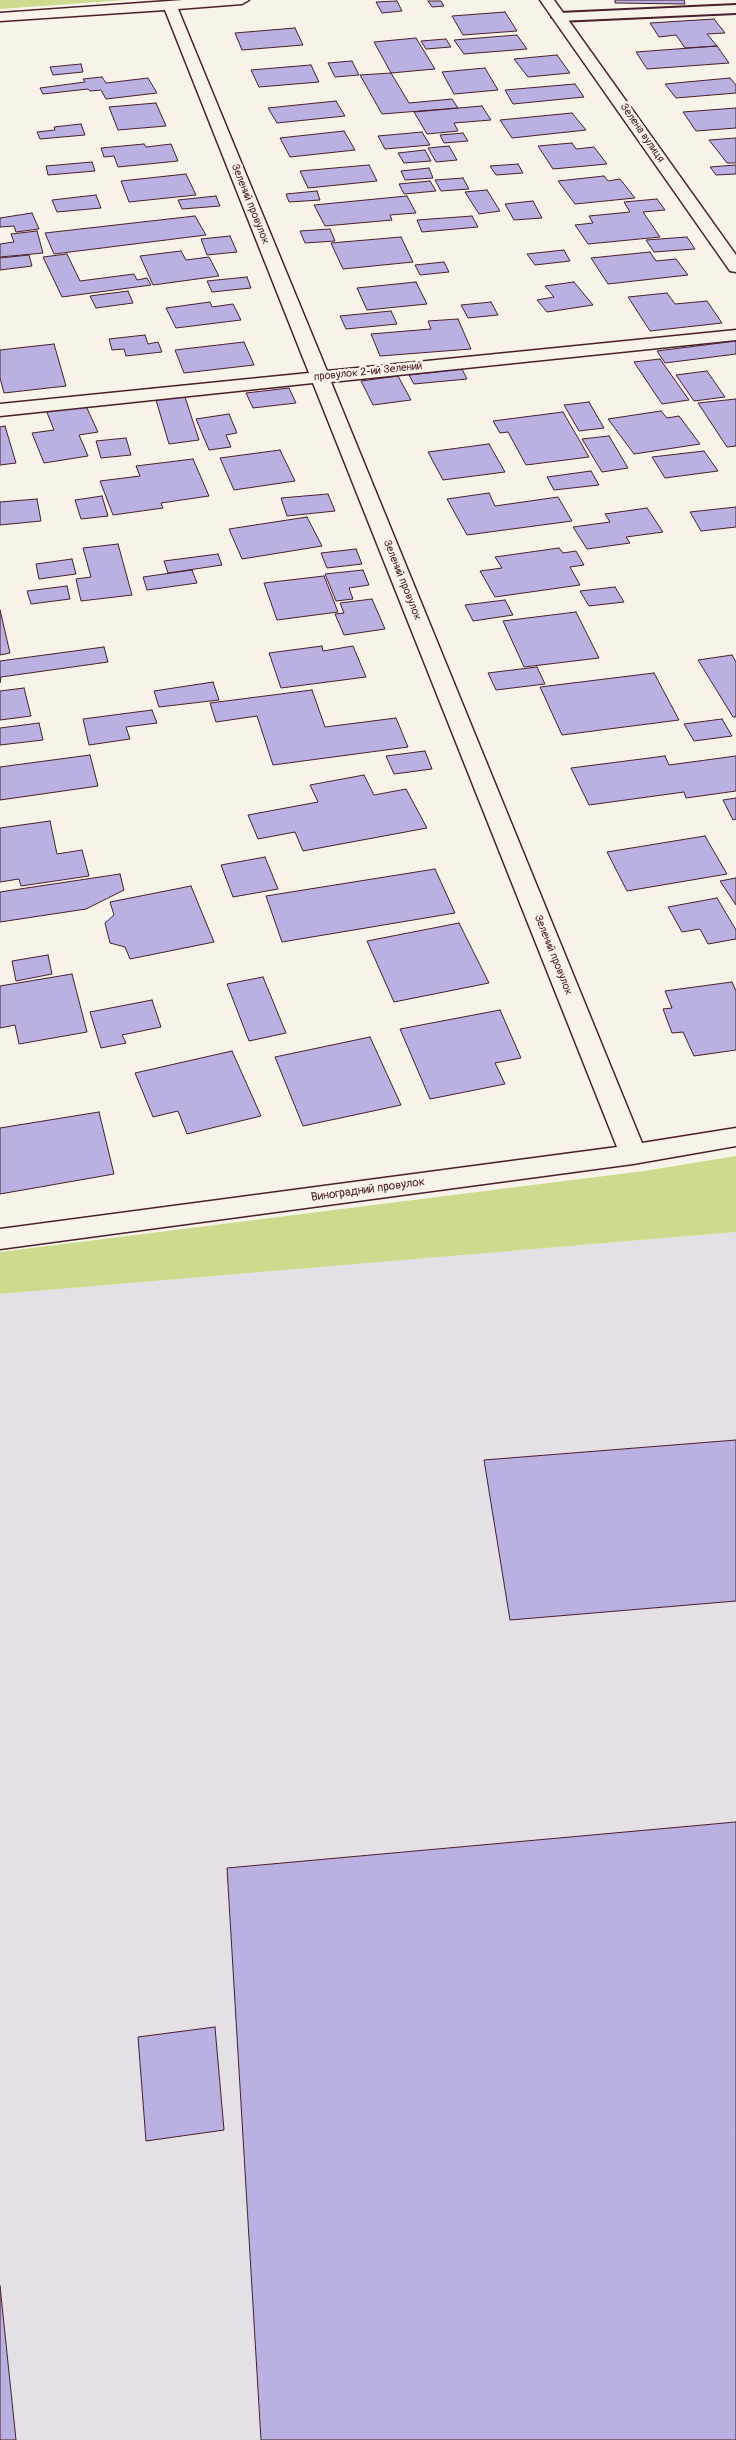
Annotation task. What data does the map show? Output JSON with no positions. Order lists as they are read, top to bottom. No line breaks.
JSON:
{"streets":{"street":["Зелена вулиця","Зелений провулок","провулок 2-ий Зелений","Виноградний провулок"]},"crossings":[["Зелений провулок","провулок 2-ий Зелений"],["Зелений провулок","Виноградний провулок"]]}
